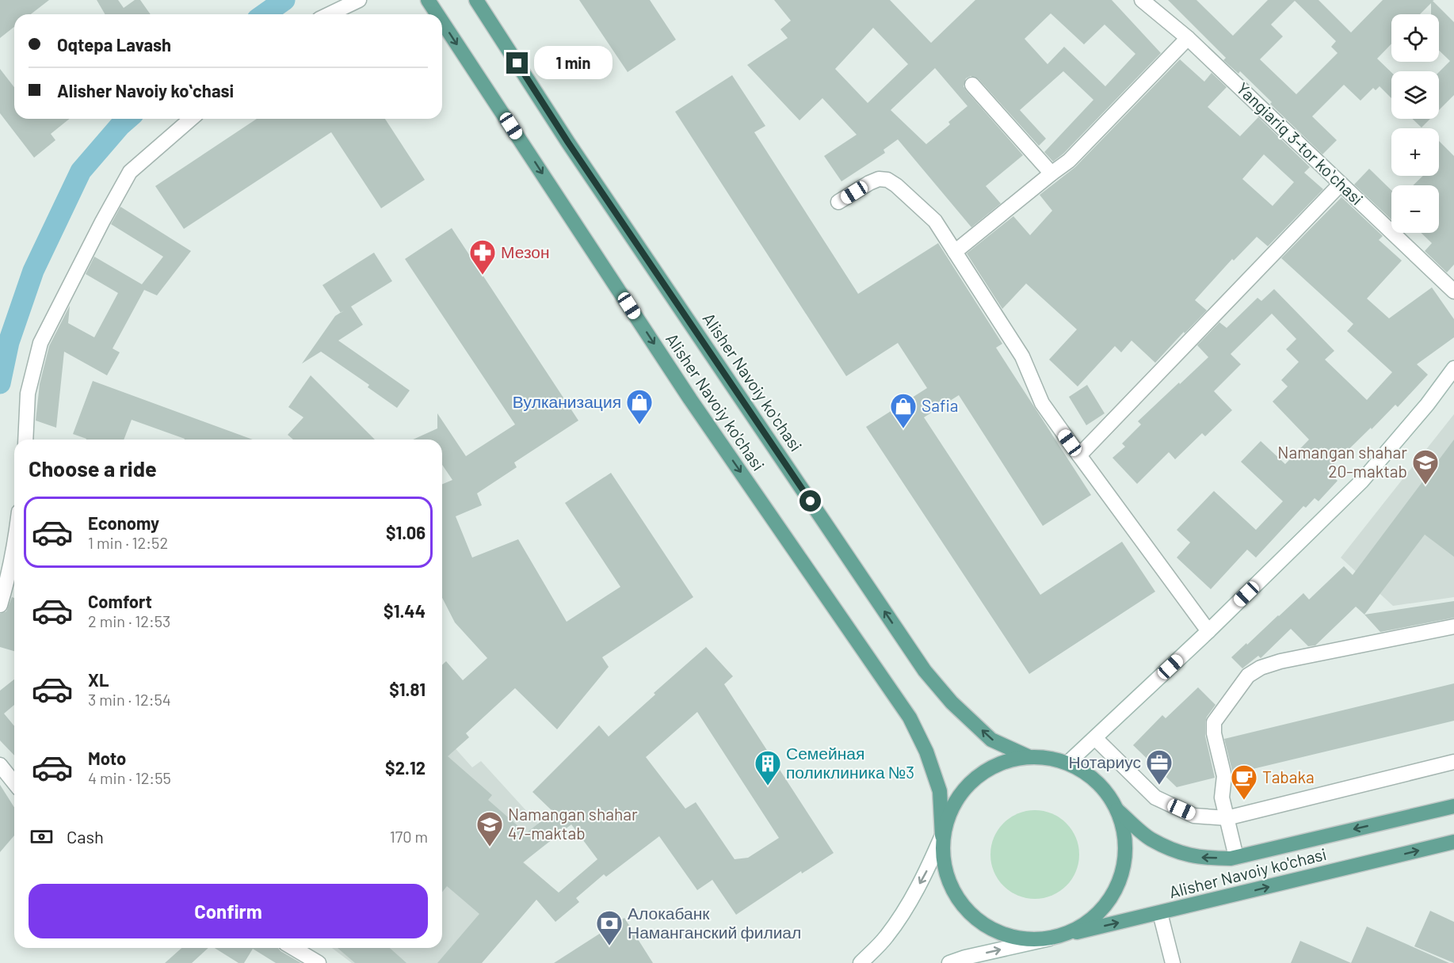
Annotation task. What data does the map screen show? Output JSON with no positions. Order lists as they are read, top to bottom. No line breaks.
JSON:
{"streets":{"main road":["Alisher Navoiy koʻchasi","Alisher Navoiy ko'chasi"],"street":["Yangiariq 3-tor koʻchasi"]},"one_way":["Alisher Navoiy koʻchasi"],"places":{"pharmacy":["Мезон"],"shop":["Вулканизация","Safia"],"school or university":["Namangan shahar 20-maktab","Namangan shahar 47-maktab"],"office":["Нотариус"],"building":["Семейная поликлиника №3"],"cafe":["Tabaka"],"bank":["Алокабанк Наманганский филиал"]},"page":{"map_buttons":["+","−"],"banner":["Oqtepa Lavash","Alisher Navoiy koʻchasi"],"bubble":"1 min","heading":"Choose a ride","list":[{"name":"Economy","note":"1 min · 12:52","value":"$1.06"},{"name":"Comfort","note":"2 min · 12:53","value":"$1.44"},{"name":"XL","note":"3 min · 12:54","value":"$1.81"},{"name":"Moto","note":"4 min · 12:55","value":"$2.12"}],"pay":["Cash","170 m"],"buttons":"Confirm"}}
